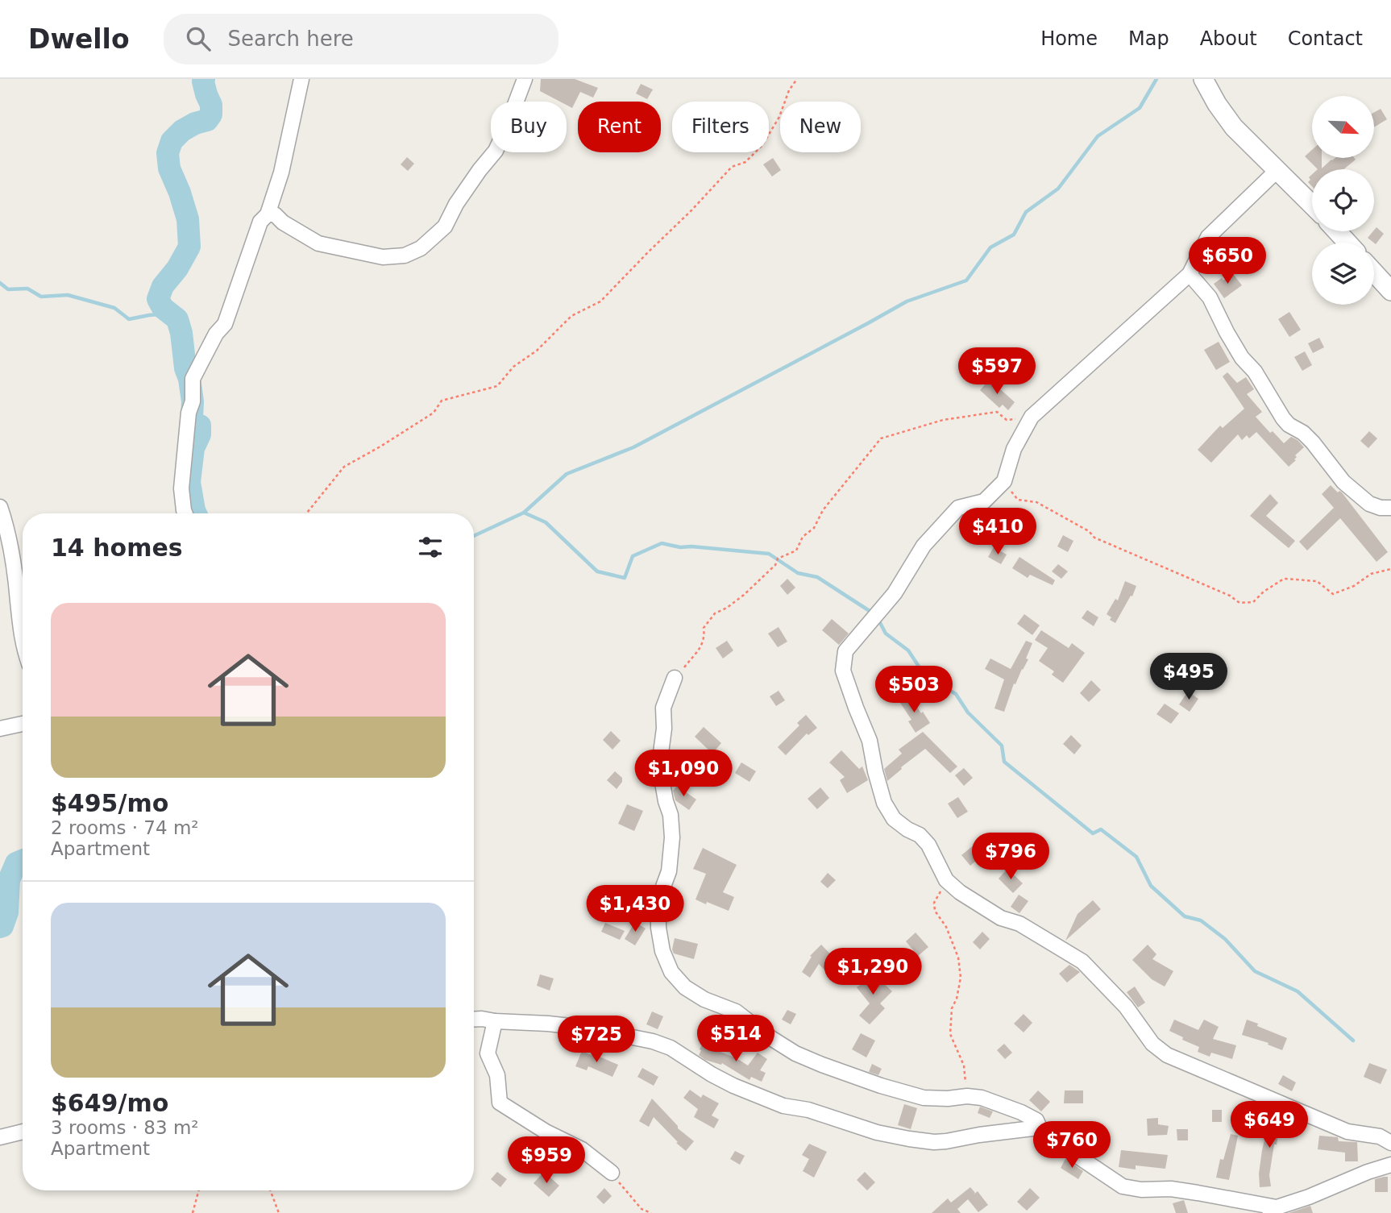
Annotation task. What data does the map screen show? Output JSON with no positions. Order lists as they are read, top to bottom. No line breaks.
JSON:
{"north":"bottom right","page":{"header":"Dwello","search":"Search here","nav":["Home","Map","About","Contact"],"chip":["Buy","Rent","Filters","New"],"price":["$650","$597","$410","$495","$503","$1,090","$796","$1,430","$1,290","$514","$725","$649","$760","$959"],"heading":"14 homes","list":[{"name":"$495/mo","note":"2 rooms · 74 m² · Apartment"},{"name":"$649/mo","note":"3 rooms · 83 m² · Apartment"}]}}
